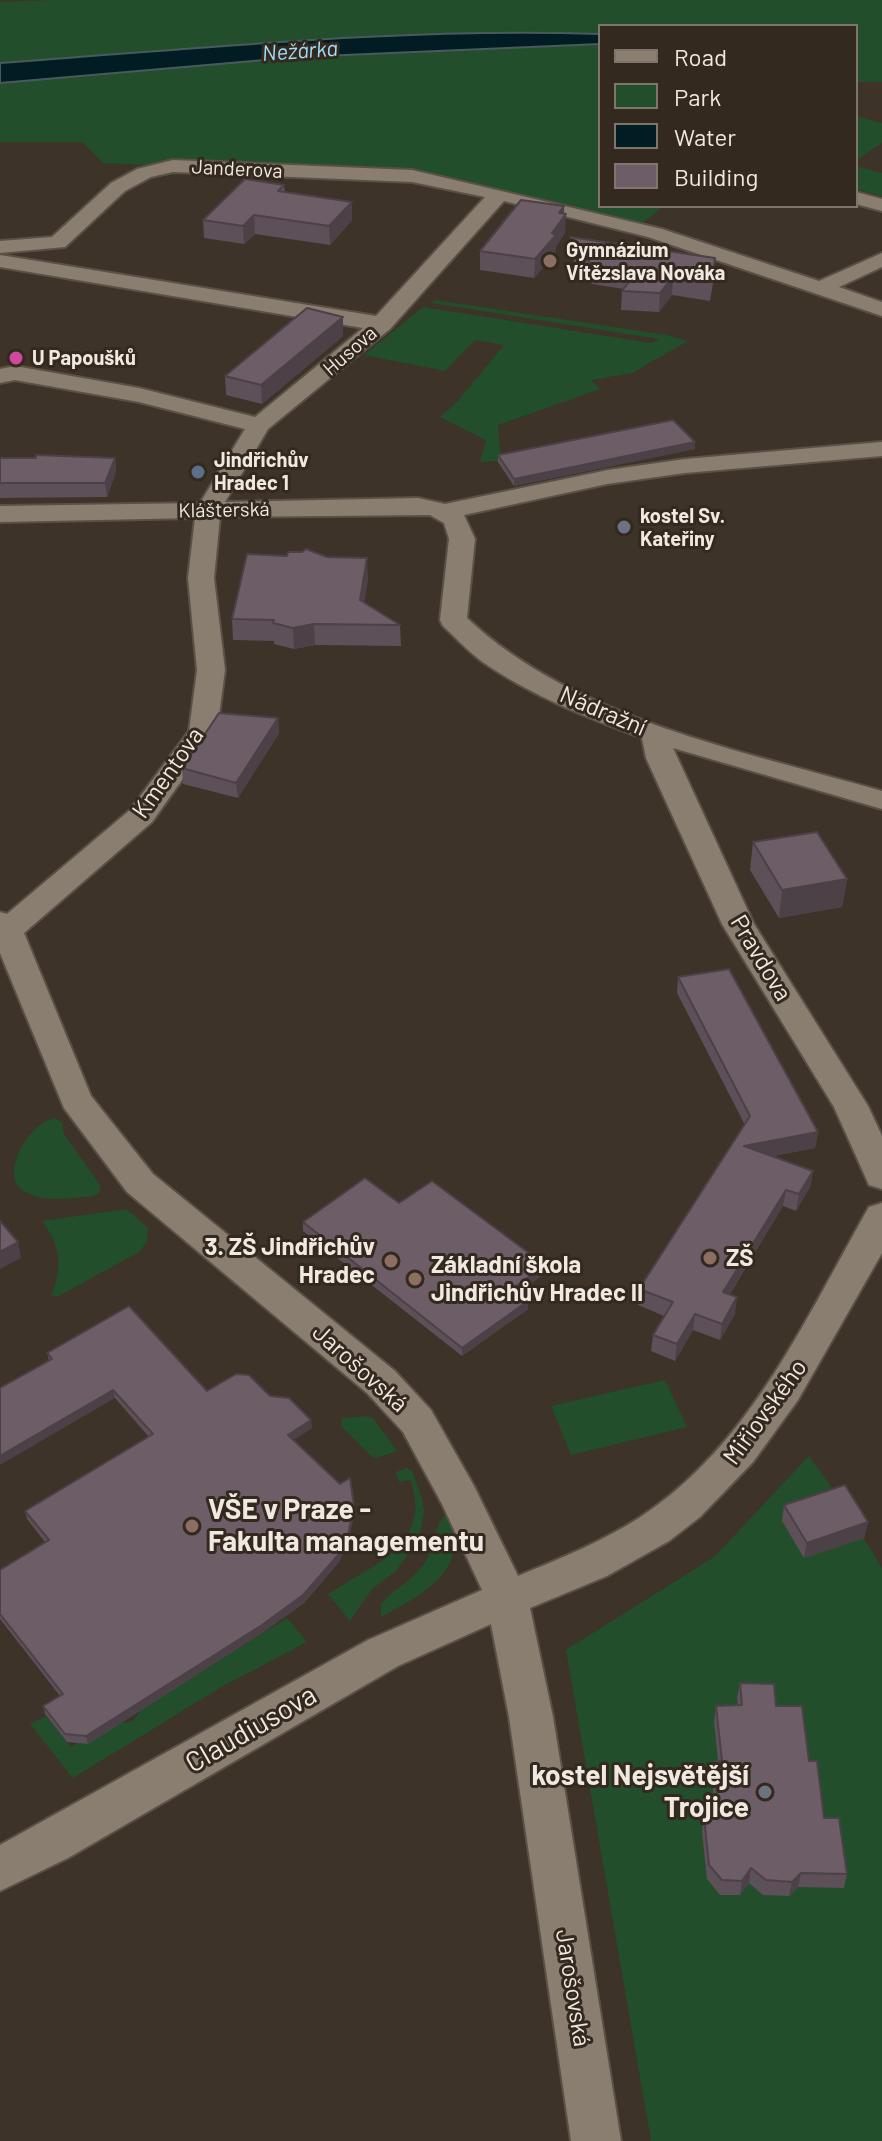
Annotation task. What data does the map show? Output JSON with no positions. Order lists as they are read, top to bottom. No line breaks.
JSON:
{"streets":{"street":["Janderova","Husova","Klášterská","Nádražní","Kmentova","Pravdova","Jarošovská","Miřiovského","Claudiusova"]},"crossings":[["Janderova","Husova"],["Husova","Klášterská"],["Husova","Kmentova"],["Klášterská","Nádražní"],["Klášterská","Kmentova"],["Nádražní","Pravdova"],["Kmentova","Jarošovská"],["Jarošovská","Miřiovského"],["Jarošovská","Claudiusova"],["Miřiovského","Claudiusova"]],"water":["Nežárka"],"places":["Gymnázium Vítězslava Nováka","U Papoušků","Jindřichův Hradec 1","kostel Sv. Kateřiny","ZŠ","3. ZŠ Jindřichův Hradec","Základní škola Jindřichův Hradec II","VŠE v Praze - Fakulta managementu","kostel Nejsvětější Trojice"],"legend":["Road","Park","Water","Building"]}
